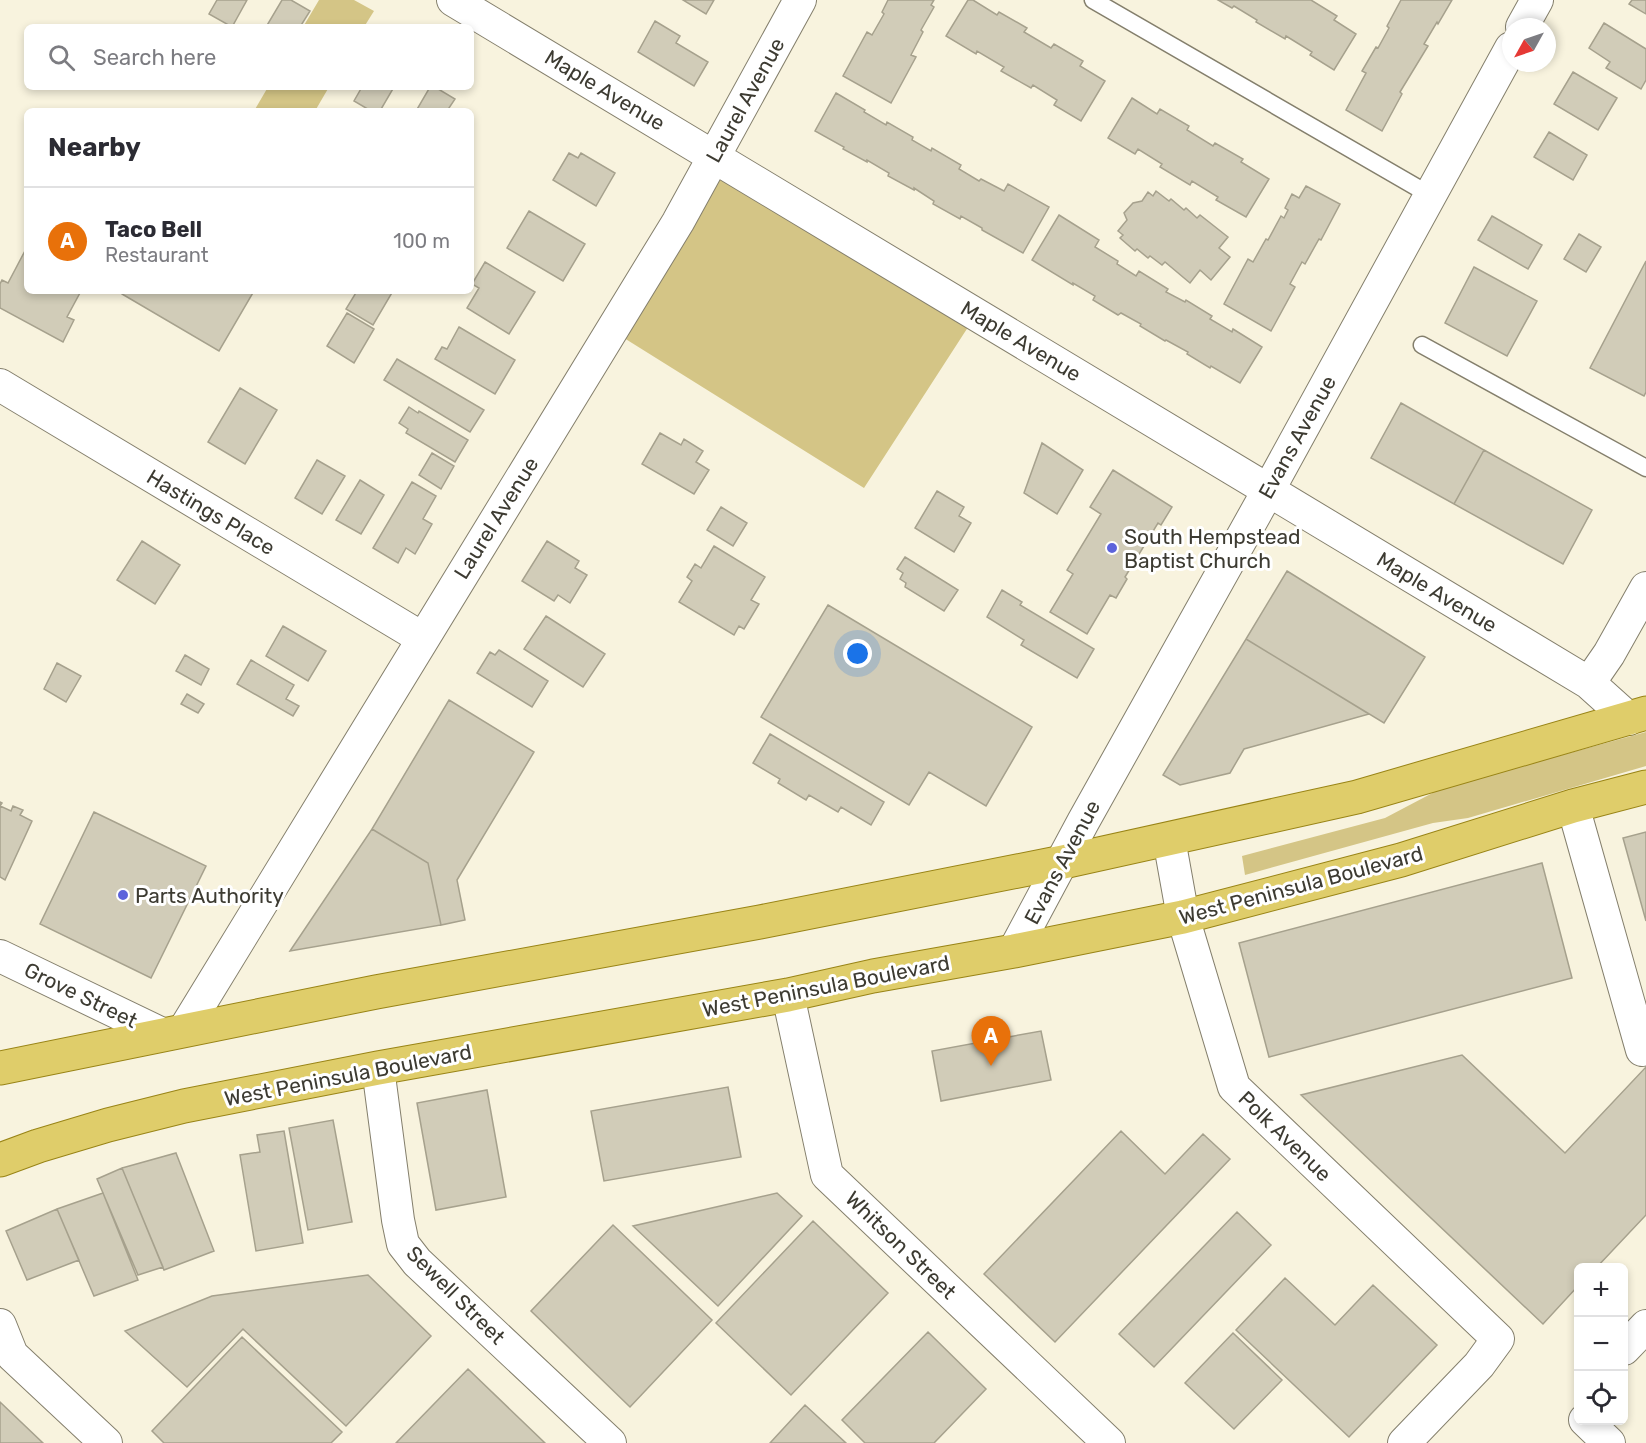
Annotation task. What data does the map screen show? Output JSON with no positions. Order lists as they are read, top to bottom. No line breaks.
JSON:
{"streets":{"main road":["West Peninsula Boulevard"],"street":["Maple Avenue","Laurel Avenue","Evans Avenue","Hastings Place","Grove Street","Polk Avenue","Whitson Street","Sewell Street"]},"crossings":[["Maple Avenue","Laurel Avenue"],["Maple Avenue","Evans Avenue"],["Laurel Avenue","Hastings Place"],["Laurel Avenue","Grove Street"],["Evans Avenue","West Peninsula Boulevard"],["West Peninsula Boulevard","Polk Avenue"],["West Peninsula Boulevard","Whitson Street"],["West Peninsula Boulevard","Sewell Street"]],"places":["South Hempstead Baptist Church","Parts Authority"],"north":"bottom left","page":{"search":"Search here","heading":"Nearby","list":[{"mark":"A","name":"Taco Bell","note":"Restaurant","value":"100 m"}],"pins":"A","map_buttons":["+","−"]}}
